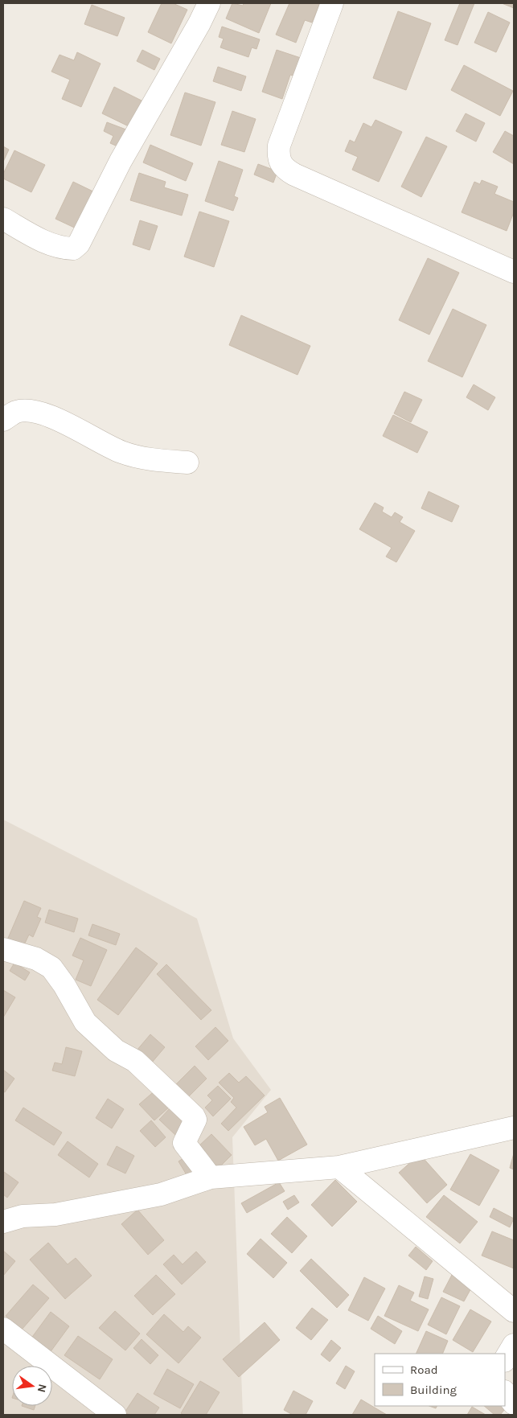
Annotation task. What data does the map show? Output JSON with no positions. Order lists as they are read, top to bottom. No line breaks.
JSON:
{"legend":["Road","Building"],"north":"right"}
